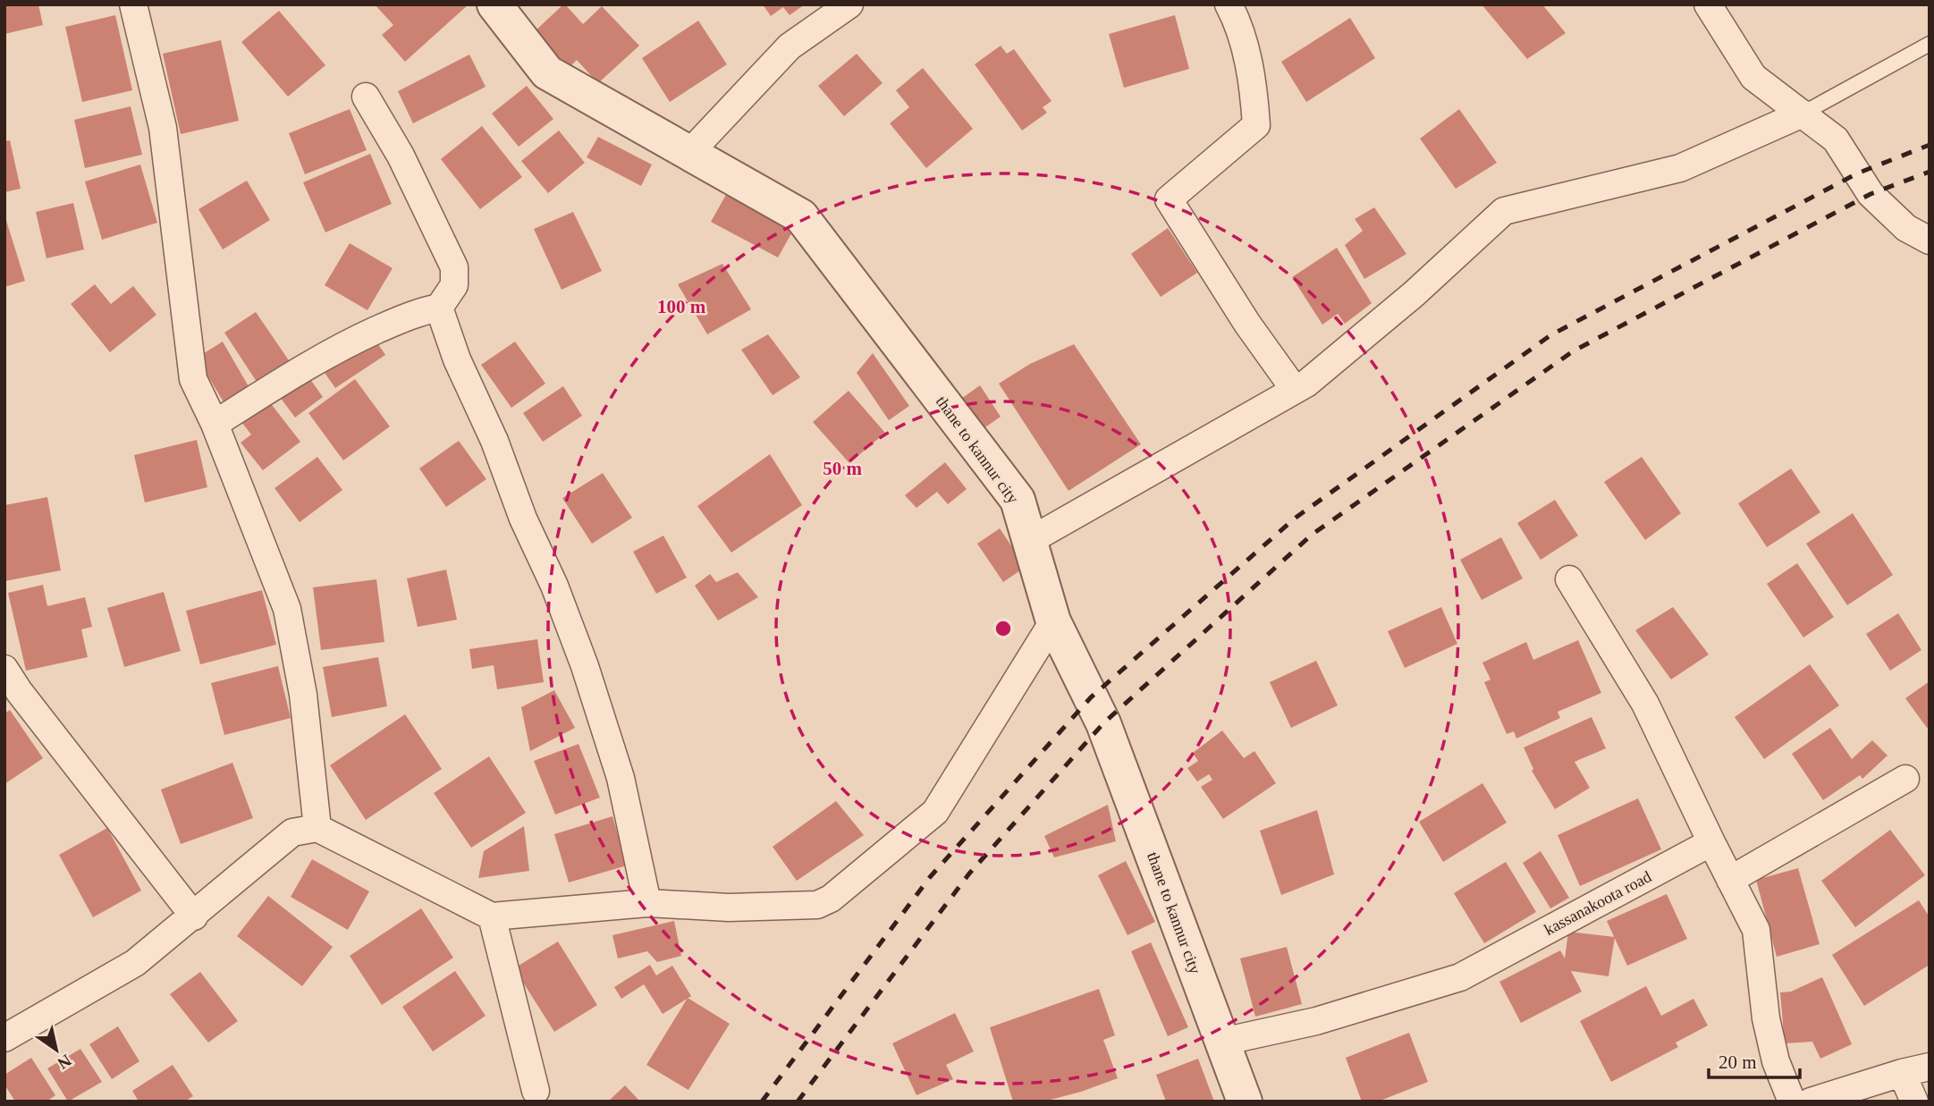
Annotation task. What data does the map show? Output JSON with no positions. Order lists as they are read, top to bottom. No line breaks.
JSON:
{"streets":{"street":["thane to kannur city","kassanakoota road"]},"crossings":[["thane to kannur city","kassanakoota road"]],"scale_bar":"20 m","north":"bottom right","rings":["100 m","50 m"]}
